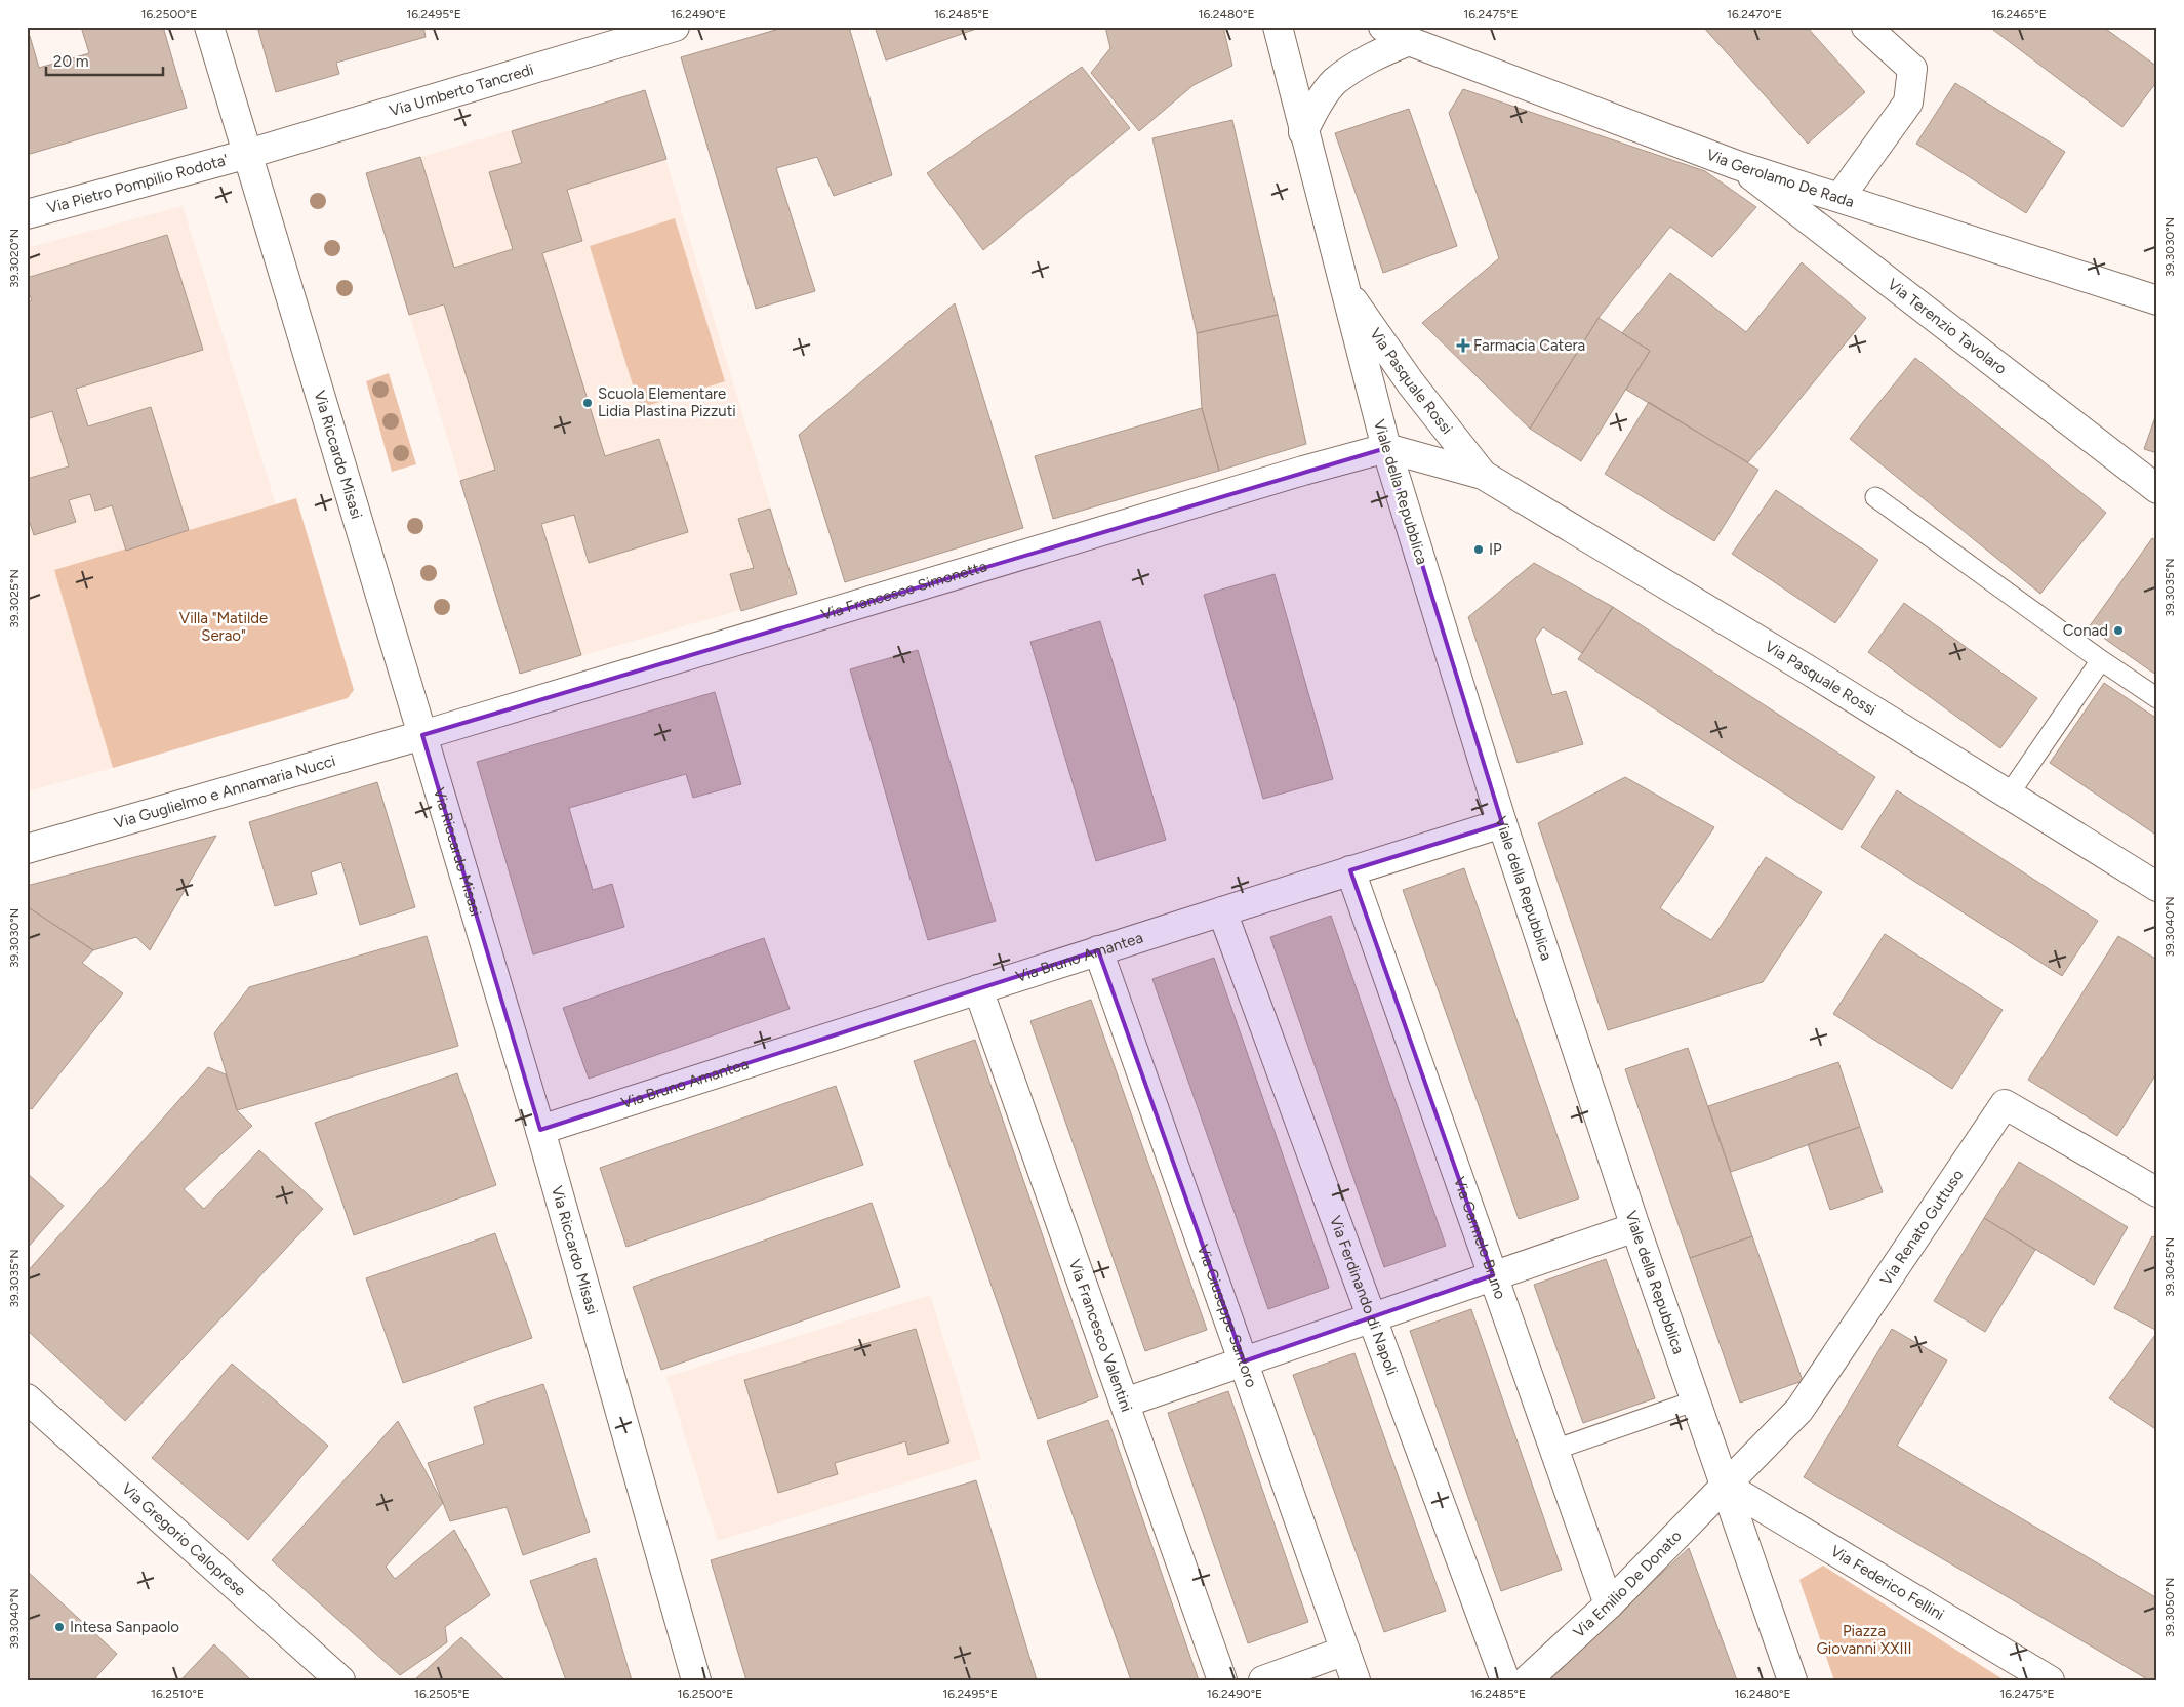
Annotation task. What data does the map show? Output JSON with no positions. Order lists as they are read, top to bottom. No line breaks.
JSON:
{"streets":{"street":["Via Umberto Tancredi","Via Gerolamo De Rada","Via Pietro Pompilio Rodota'","Via Terenzio Tavolaro","Via Pasquale Rossi","Via Riccardo Misasi","Viale della Repubblica","Via Francesco Simonetta","Via Guglielmo e Annamaria Nucci","Via Bruno Amantea","Via Renato Guttuso","Via Carmelo Bruno","Via Ferdinando di Napoli","Via Giuseppe Santoro","Via Francesco Valentini","Via Gregorio Caloprese","Via Federico Fellini","Via Emilio De Donato"]},"crossings":[["Via Umberto Tancredi","Via Pietro Pompilio Rodota'"],["Via Umberto Tancredi","Via Riccardo Misasi"],["Via Gerolamo De Rada","Via Terenzio Tavolaro"],["Via Pietro Pompilio Rodota'","Via Riccardo Misasi"],["Via Pasquale Rossi","Viale della Repubblica"],["Via Pasquale Rossi","Via Francesco Simonetta"],["Via Riccardo Misasi","Via Francesco Simonetta"],["Via Riccardo Misasi","Via Guglielmo e Annamaria Nucci"],["Via Riccardo Misasi","Via Bruno Amantea"],["Viale della Repubblica","Via Francesco Simonetta"],["Viale della Repubblica","Via Bruno Amantea"],["Viale della Repubblica","Via Renato Guttuso"],["Viale della Repubblica","Via Federico Fellini"],["Viale della Repubblica","Via Emilio De Donato"],["Via Francesco Simonetta","Via Guglielmo e Annamaria Nucci"],["Via Bruno Amantea","Via Carmelo Bruno"],["Via Bruno Amantea","Via Ferdinando di Napoli"],["Via Bruno Amantea","Via Giuseppe Santoro"],["Via Bruno Amantea","Via Francesco Valentini"],["Via Renato Guttuso","Via Federico Fellini"],["Via Renato Guttuso","Via Emilio De Donato"],["Via Carmelo Bruno","Via Emilio De Donato"],["Via Federico Fellini","Via Emilio De Donato"]],"parks":["Villa \"Matilde Serao\"","Piazza Giovanni XXIII"],"places":{"health":["Farmacia Catera"],"other":["Scuola Elementare Lidia Plastina Pizzuti","IP","Conad","Intesa Sanpaolo"]},"scale_bar":"20 m","coordinates":["16.2500°E","16.2495°E","16.2490°E","16.2485°E","16.2480°E","16.2475°E","16.2470°E","16.2465°E","39.3030°N","39.3020°N","39.3035°N","39.3025°N","39.3040°N","39.3045°N","39.3050°N","16.2510°E","16.2505°E"]}
